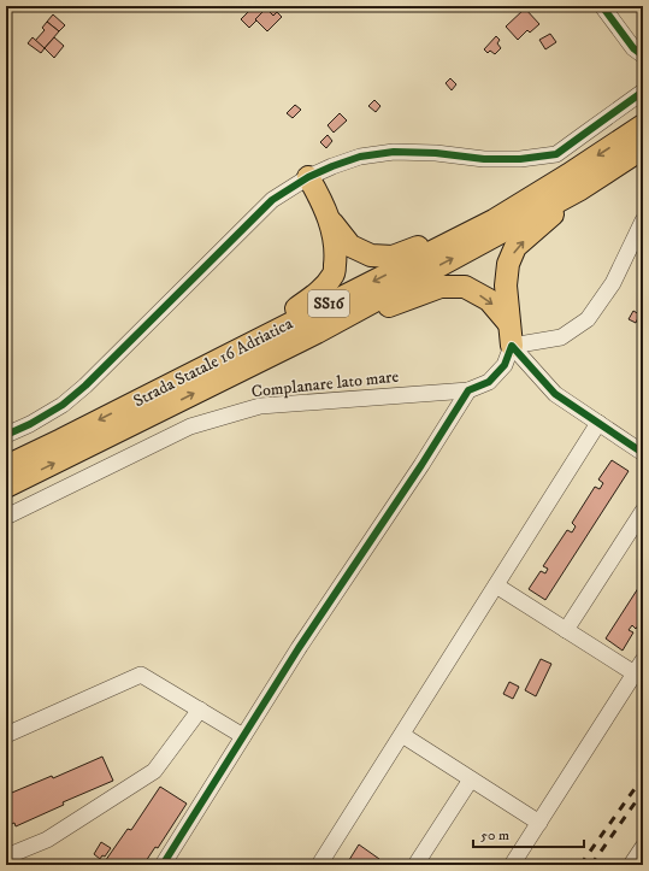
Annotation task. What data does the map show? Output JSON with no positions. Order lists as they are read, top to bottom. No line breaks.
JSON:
{"streets":{"highway":["SS16","Strada Statale 16 Adriatica"],"street":["Complanare lato mare"]},"crossings":[["SS16","Strada Statale 16 Adriatica"]],"scale_bar":"50 m"}
